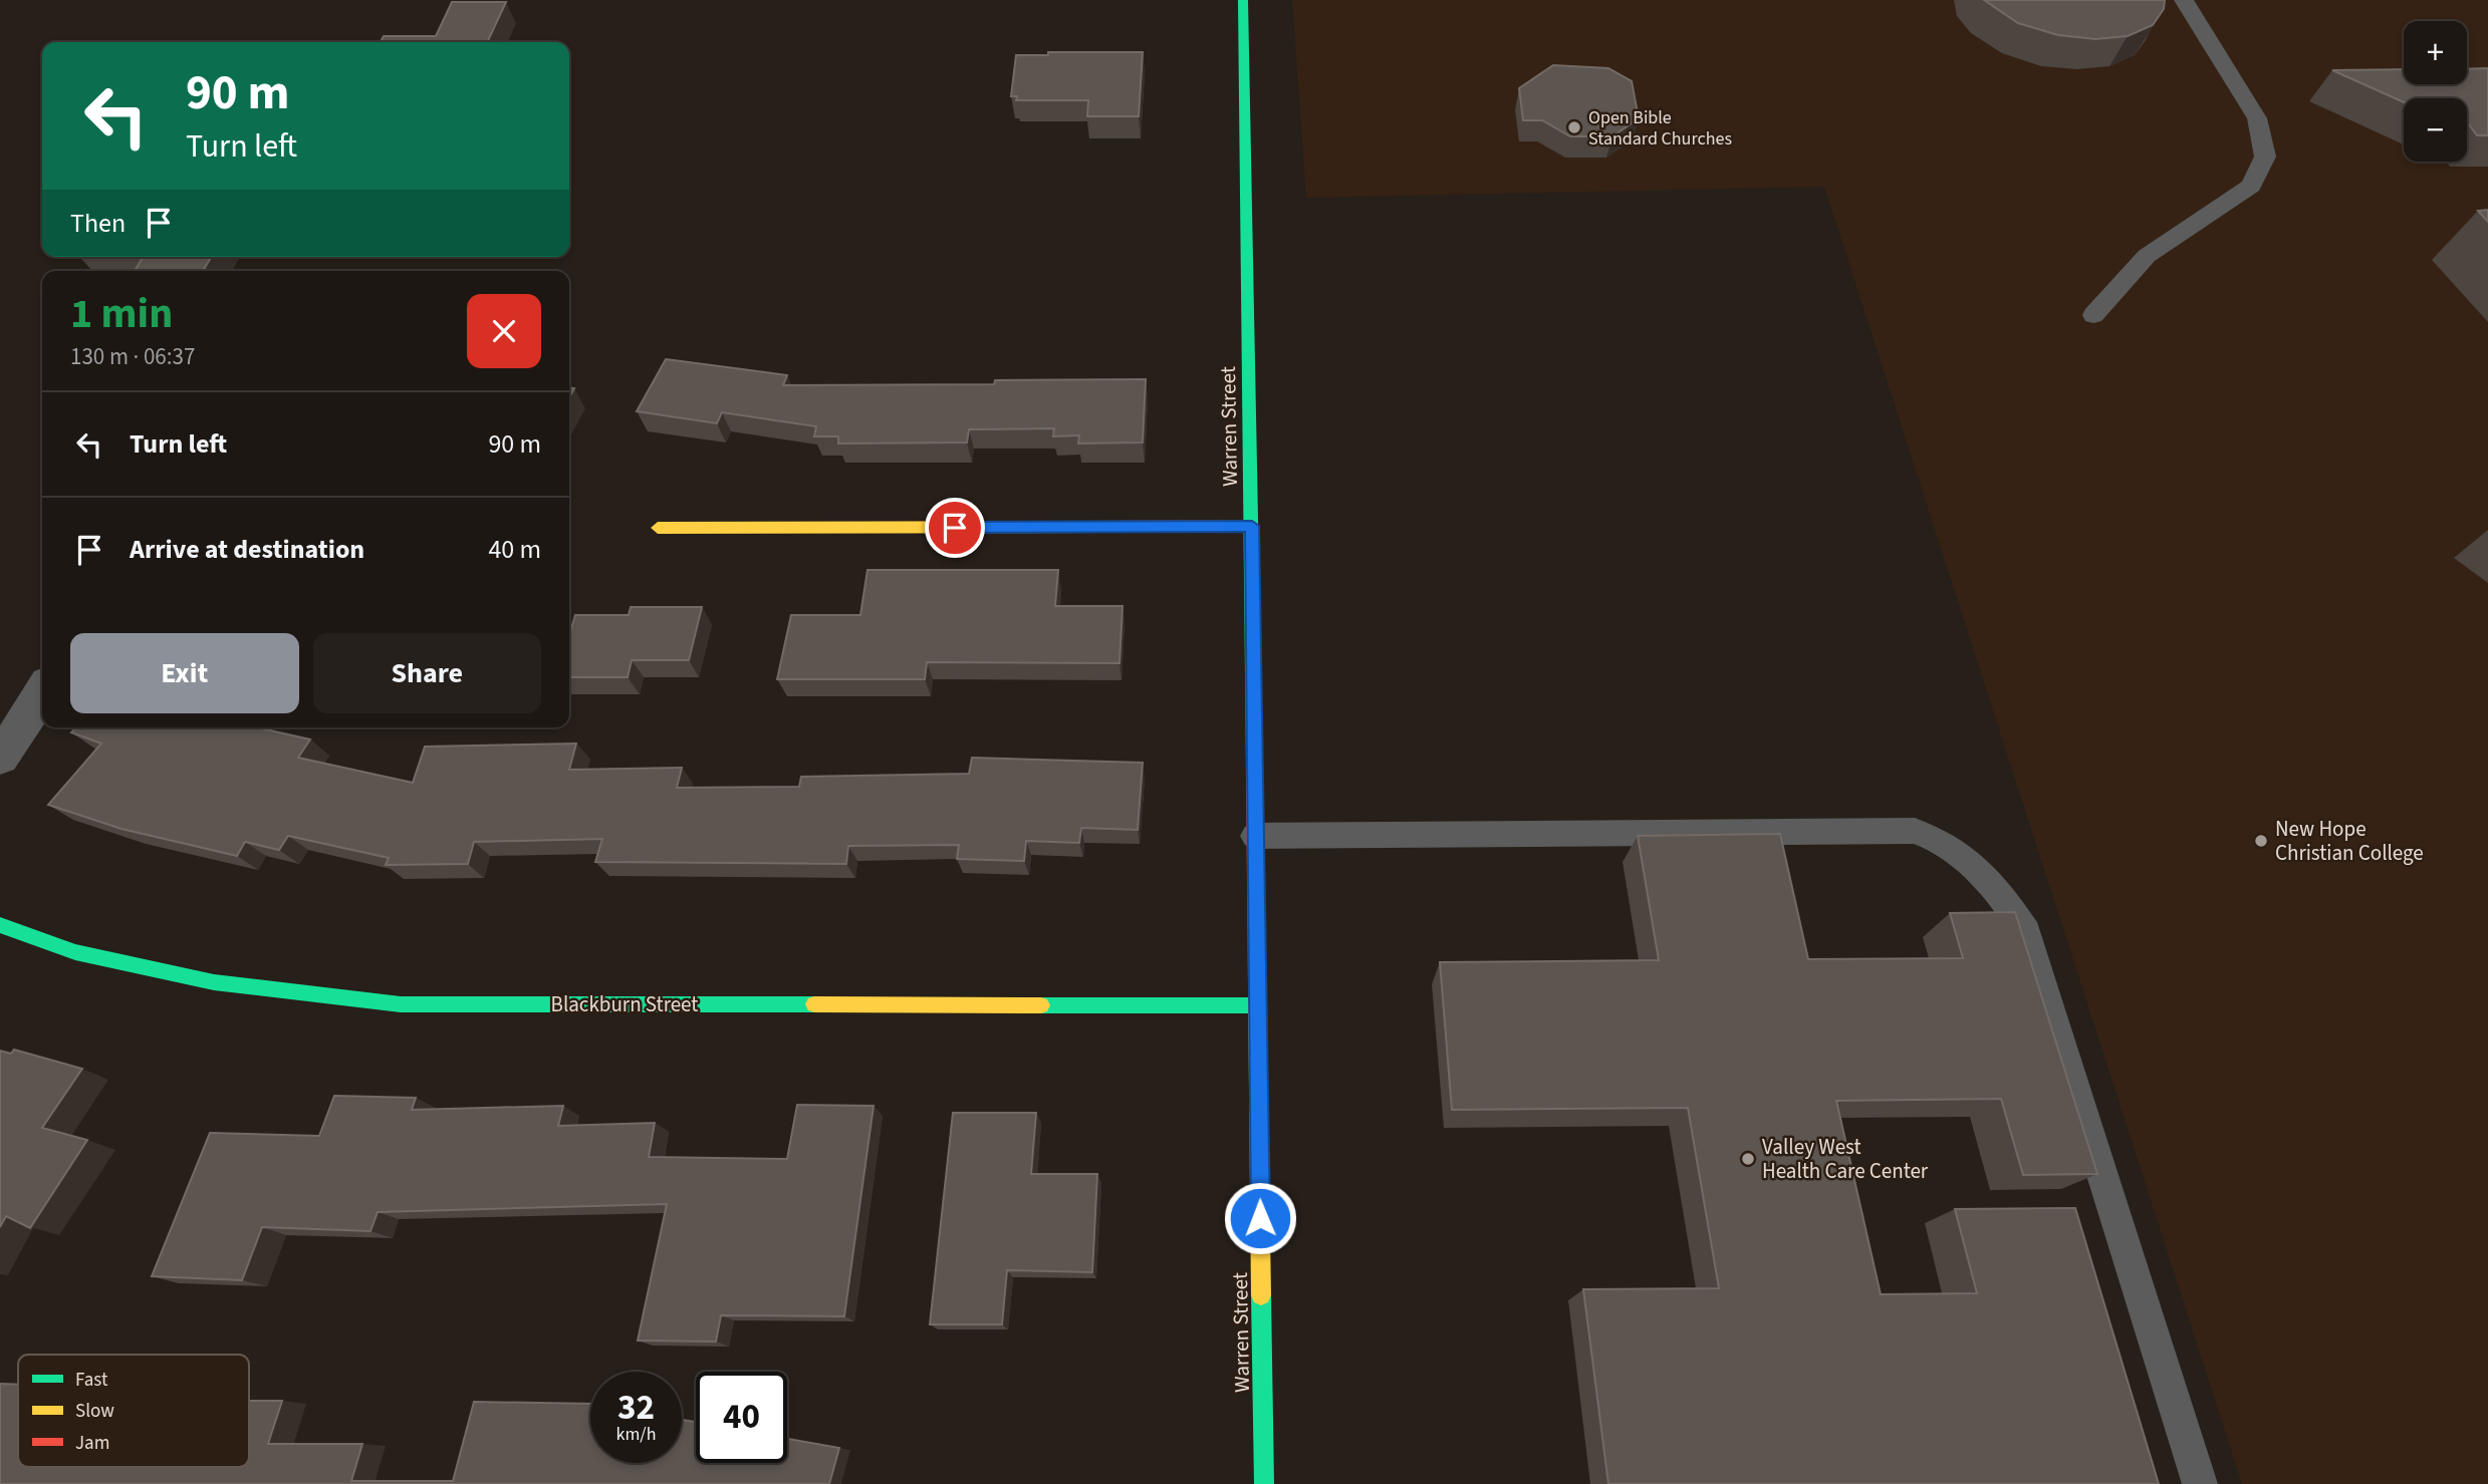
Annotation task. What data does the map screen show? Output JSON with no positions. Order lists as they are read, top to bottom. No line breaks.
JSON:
{"streets":{"street":["Warren Street","Blackburn Street"]},"crossings":[["Warren Street","Blackburn Street"]],"places":["Open Bible Standard Churches","New Hope Christian College","Valley West Health Care Center"],"legend":["Fast","Slow","Jam"],"page":{"map_buttons":["+","−"],"turn":["90 m","Turn left"],"then":"Then","heading":["1 min","130 m · 06:37"],"list":[{"name":"Turn left","value":"90 m"},{"name":"Arrive at destination","value":"40 m"}],"buttons":["Exit","Share"],"speed":"32 km/h","limit":"40"}}
